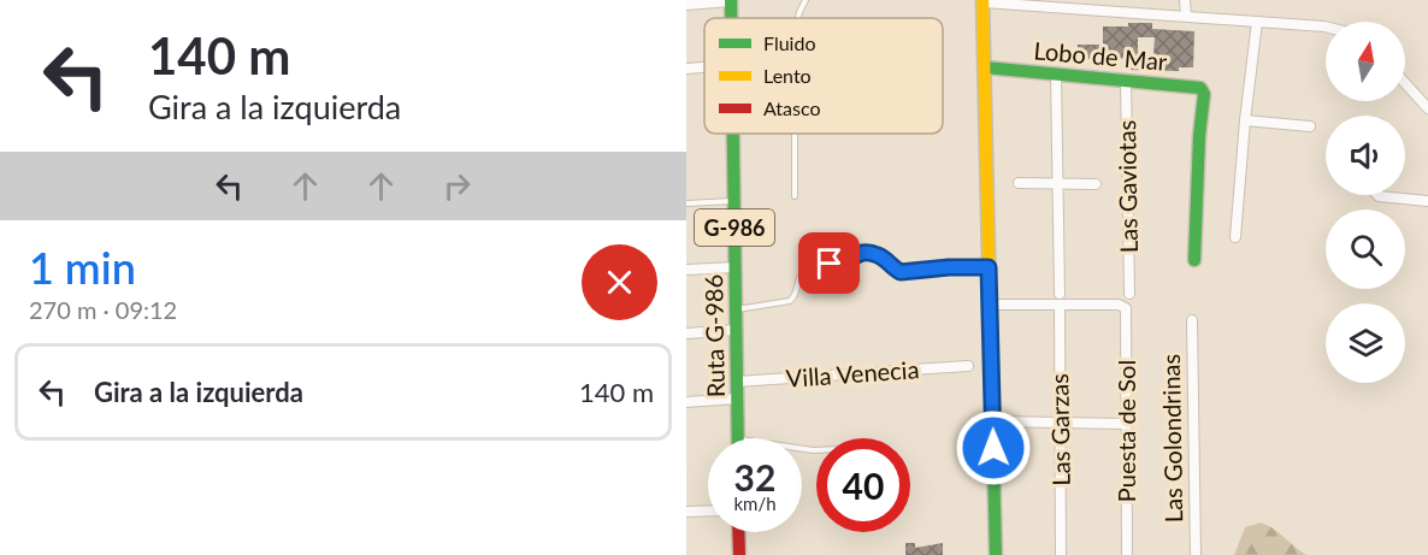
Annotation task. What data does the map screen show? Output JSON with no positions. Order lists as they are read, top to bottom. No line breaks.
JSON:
{"streets":{"street":["Lobo de Mar","Las Gaviotas","G-986","Ruta G-986","Villa Venecia","Las Garzas","Puesta de Sol","Las Golondrinas"]},"crossings":[["Lobo de Mar","Las Gaviotas"],["Lobo de Mar","Las Garzas"],["Ruta G-986","Villa Venecia"],["Las Garzas","Puesta de Sol"]],"legend":["Fluido","Lento","Atasco"],"north":"top","page":{"turn":["140 m","Gira a la izquierda"],"heading":["1 min","270 m · 09:12"],"list":[{"name":"Gira a la izquierda","value":"140 m"}],"speed":"32 km/h","limit":"40"}}
